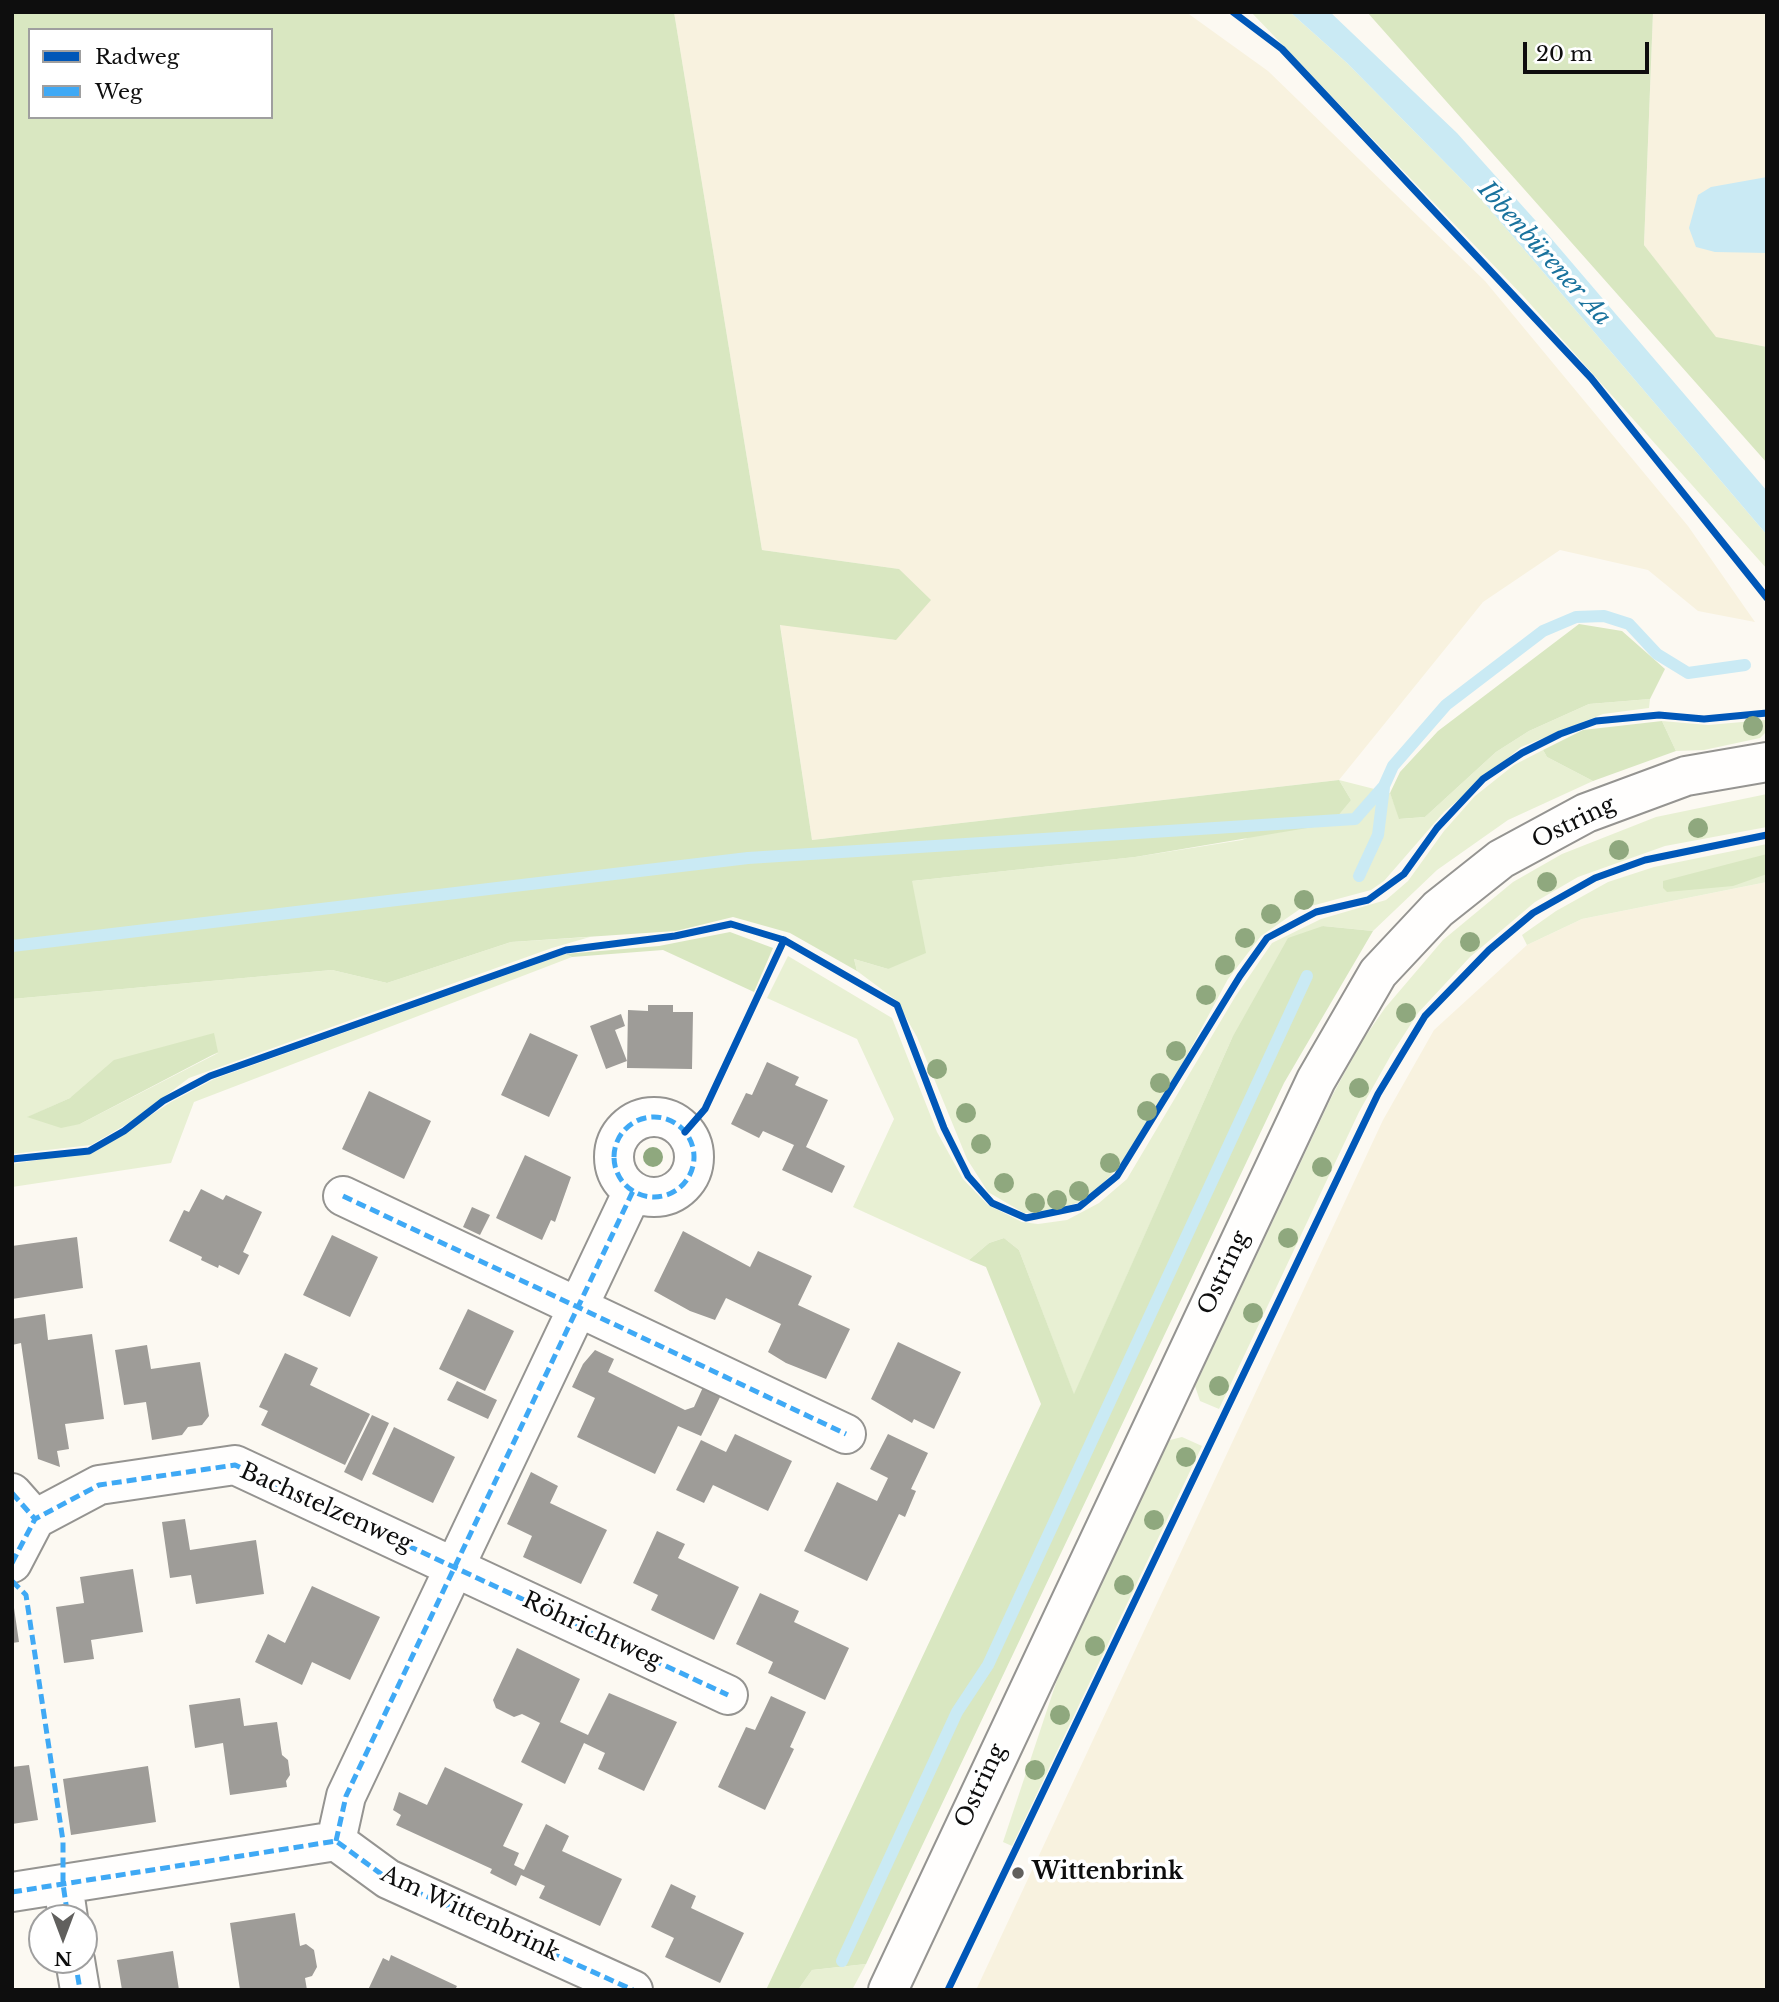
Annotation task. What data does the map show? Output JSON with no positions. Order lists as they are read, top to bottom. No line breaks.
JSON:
{"streets":{"street":["Ostring","Bachstelzenweg","Röhrichtweg","Am Wittenbrink"]},"crossings":[["Bachstelzenweg","Röhrichtweg"]],"water":["Ibbenbürener Aa"],"places":["Wittenbrink"],"legend":["Radweg","Weg"],"scale_bar":"20 m","north":"bottom"}
